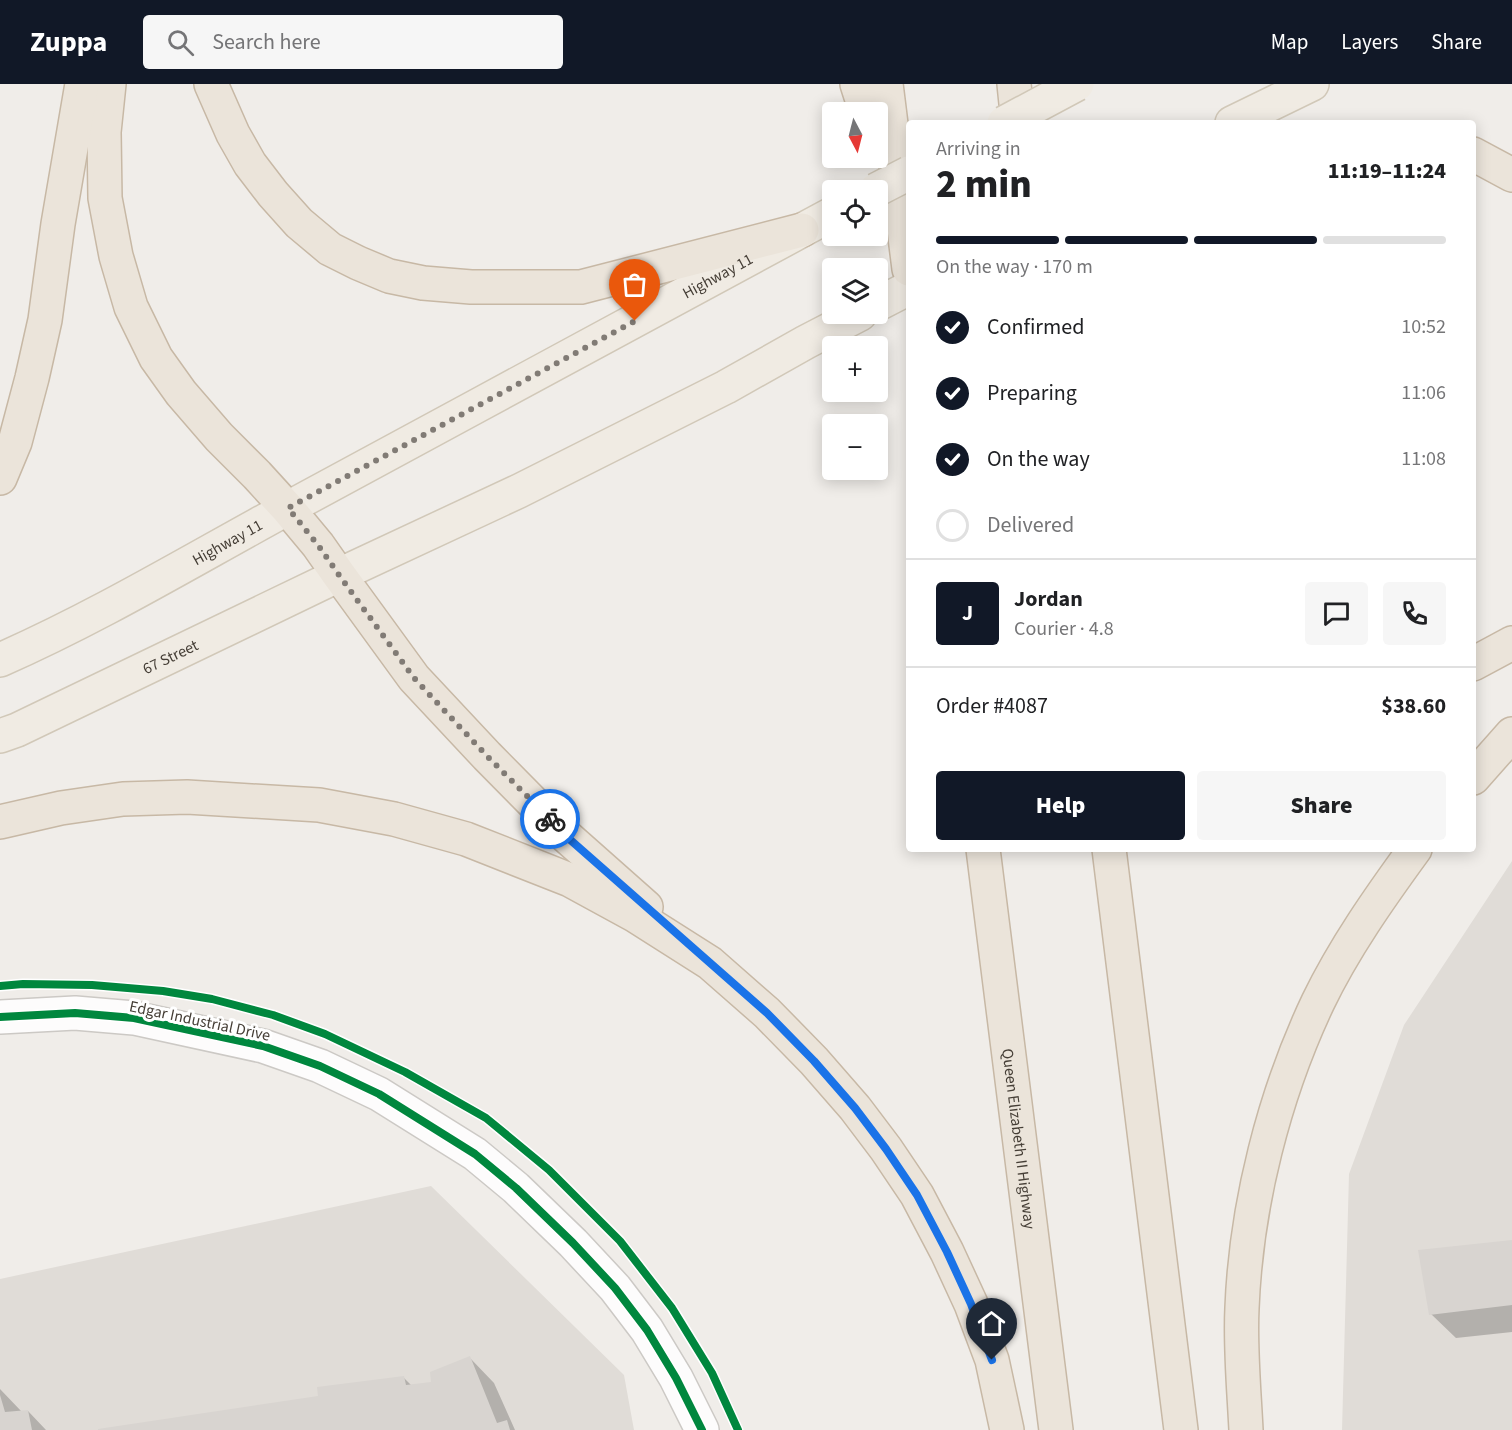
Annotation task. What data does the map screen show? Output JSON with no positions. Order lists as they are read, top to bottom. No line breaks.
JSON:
{"streets":{"highway":["Queen Elizabeth II Highway"],"main road":["Highway 11","67 Street"],"street":["Edgar Industrial Drive"]},"north":"bottom","page":{"header":"Zuppa","search":"Search here","nav":["Map","Layers","Share"],"map_buttons":["+","−"],"heading":["2 min","Arriving in","11:19–11:24"],"panel":["Jordan","Courier · 4.8","Order #4087","$38.60"],"bar":"On the way · 170 m","list":[["Confirmed","10:52"],["Preparing","11:06"],["On the way","11:08"],"Delivered"],"round":"J","buttons":["Help","Share"]}}
